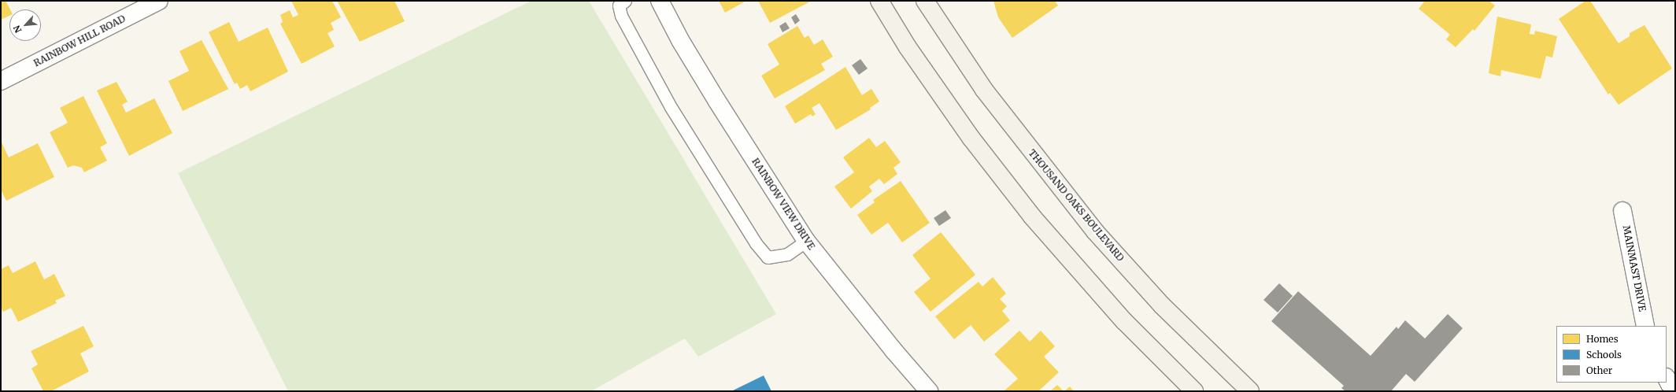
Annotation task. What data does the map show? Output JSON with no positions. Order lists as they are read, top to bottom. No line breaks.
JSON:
{"streets":{"main road":["THOUSAND OAKS BOULEVARD"],"street":["RAINBOW HILL ROAD","RAINBOW VIEW DRIVE","MAINMAST DRIVE"]},"legend":["Homes","Schools","Other"],"north":"bottom left"}
